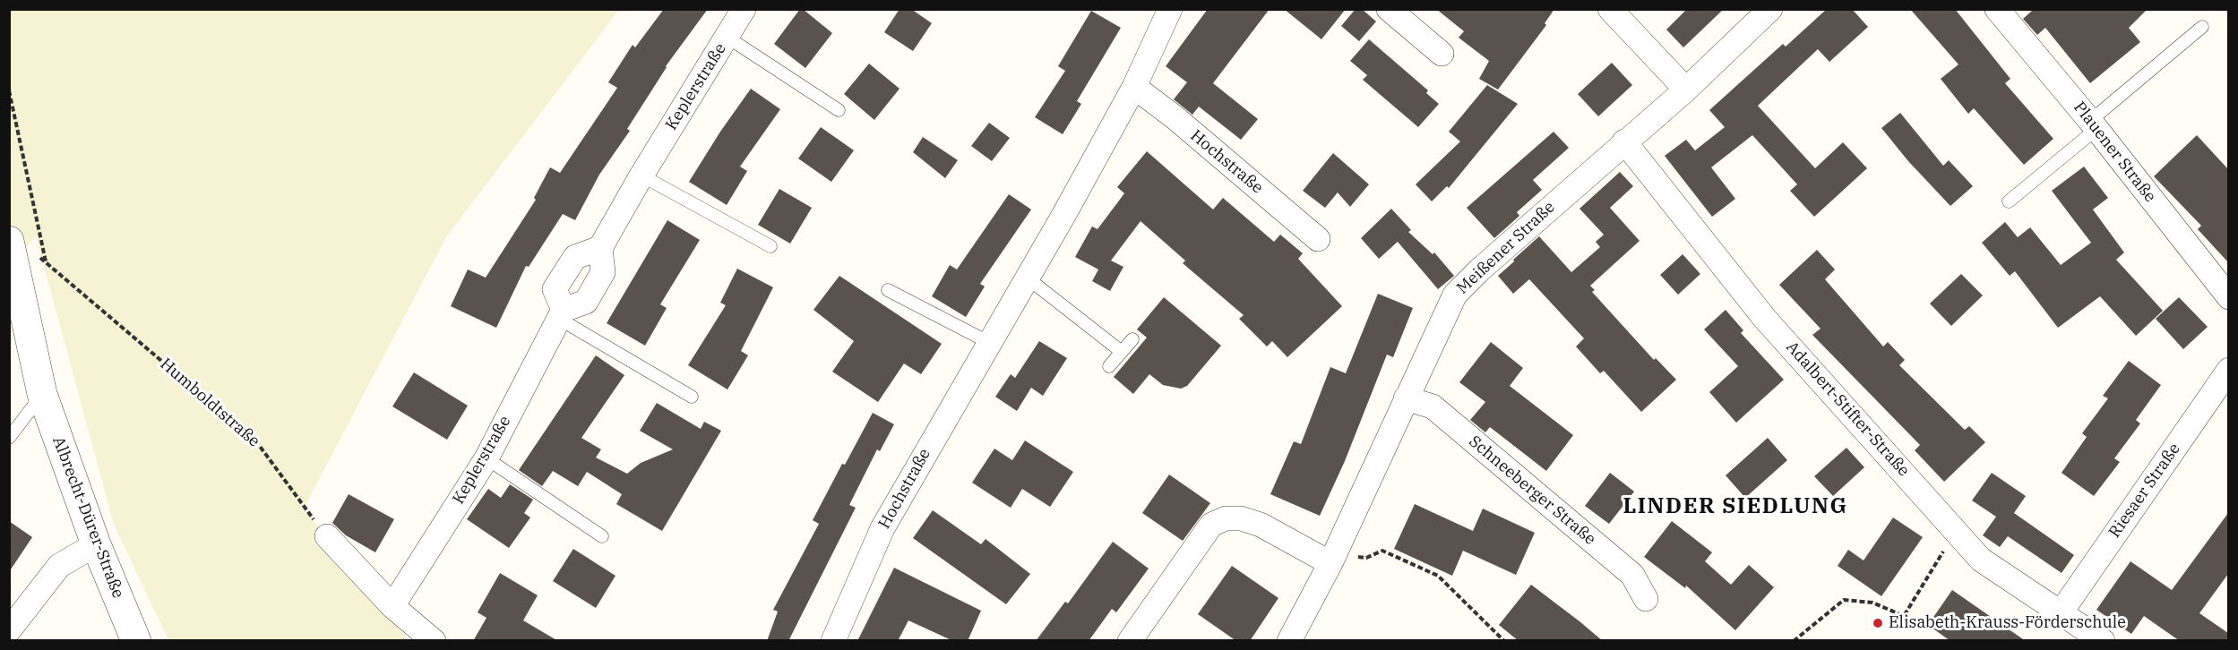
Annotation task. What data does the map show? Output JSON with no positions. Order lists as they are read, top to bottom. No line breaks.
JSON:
{"streets":{"street":["Keplerstraße","Plauener Straße","Hochstraße","Meißener Straße","Adalbert-Stifter-Straße","Schneeberger Straße","Riesaer Straße","Albrecht-Dürer-Straße"],"path":["Humboldtstraße"]},"crossings":[["Meißener Straße","Adalbert-Stifter-Straße"],["Meißener Straße","Schneeberger Straße"],["Adalbert-Stifter-Straße","Riesaer Straße"]],"districts":["LINDER SIEDLUNG"],"places":["Elisabeth-Krauss-Förderschule"]}
